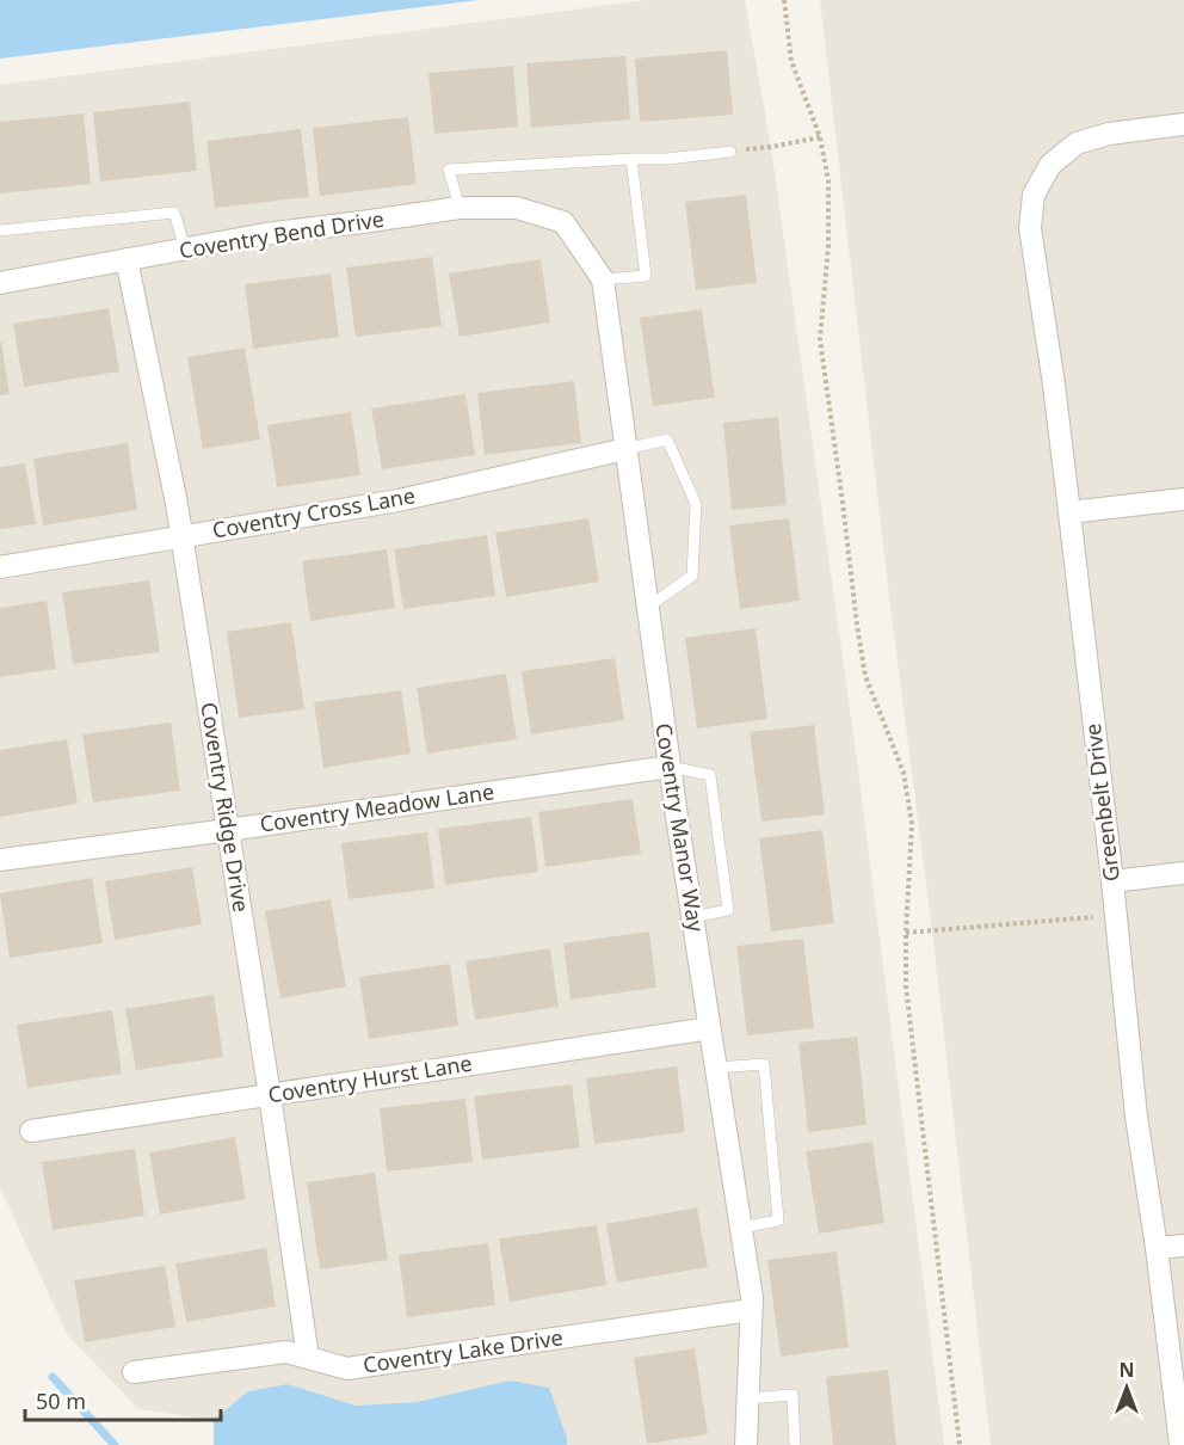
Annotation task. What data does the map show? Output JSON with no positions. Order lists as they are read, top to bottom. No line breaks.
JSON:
{"streets":{"street":["Coventry Bend Drive","Coventry Cross Lane","Greenbelt Drive","Coventry Ridge Drive","Coventry Meadow Lane","Coventry Manor Way","Coventry Hurst Lane","Coventry Lake Drive"]},"crossings":[["Coventry Bend Drive","Coventry Ridge Drive"],["Coventry Bend Drive","Coventry Manor Way"],["Coventry Cross Lane","Coventry Ridge Drive"],["Coventry Cross Lane","Coventry Manor Way"],["Coventry Ridge Drive","Coventry Meadow Lane"],["Coventry Ridge Drive","Coventry Hurst Lane"],["Coventry Ridge Drive","Coventry Lake Drive"],["Coventry Meadow Lane","Coventry Manor Way"],["Coventry Manor Way","Coventry Hurst Lane"],["Coventry Manor Way","Coventry Lake Drive"]],"scale_bar":"50 m","north":"top"}
